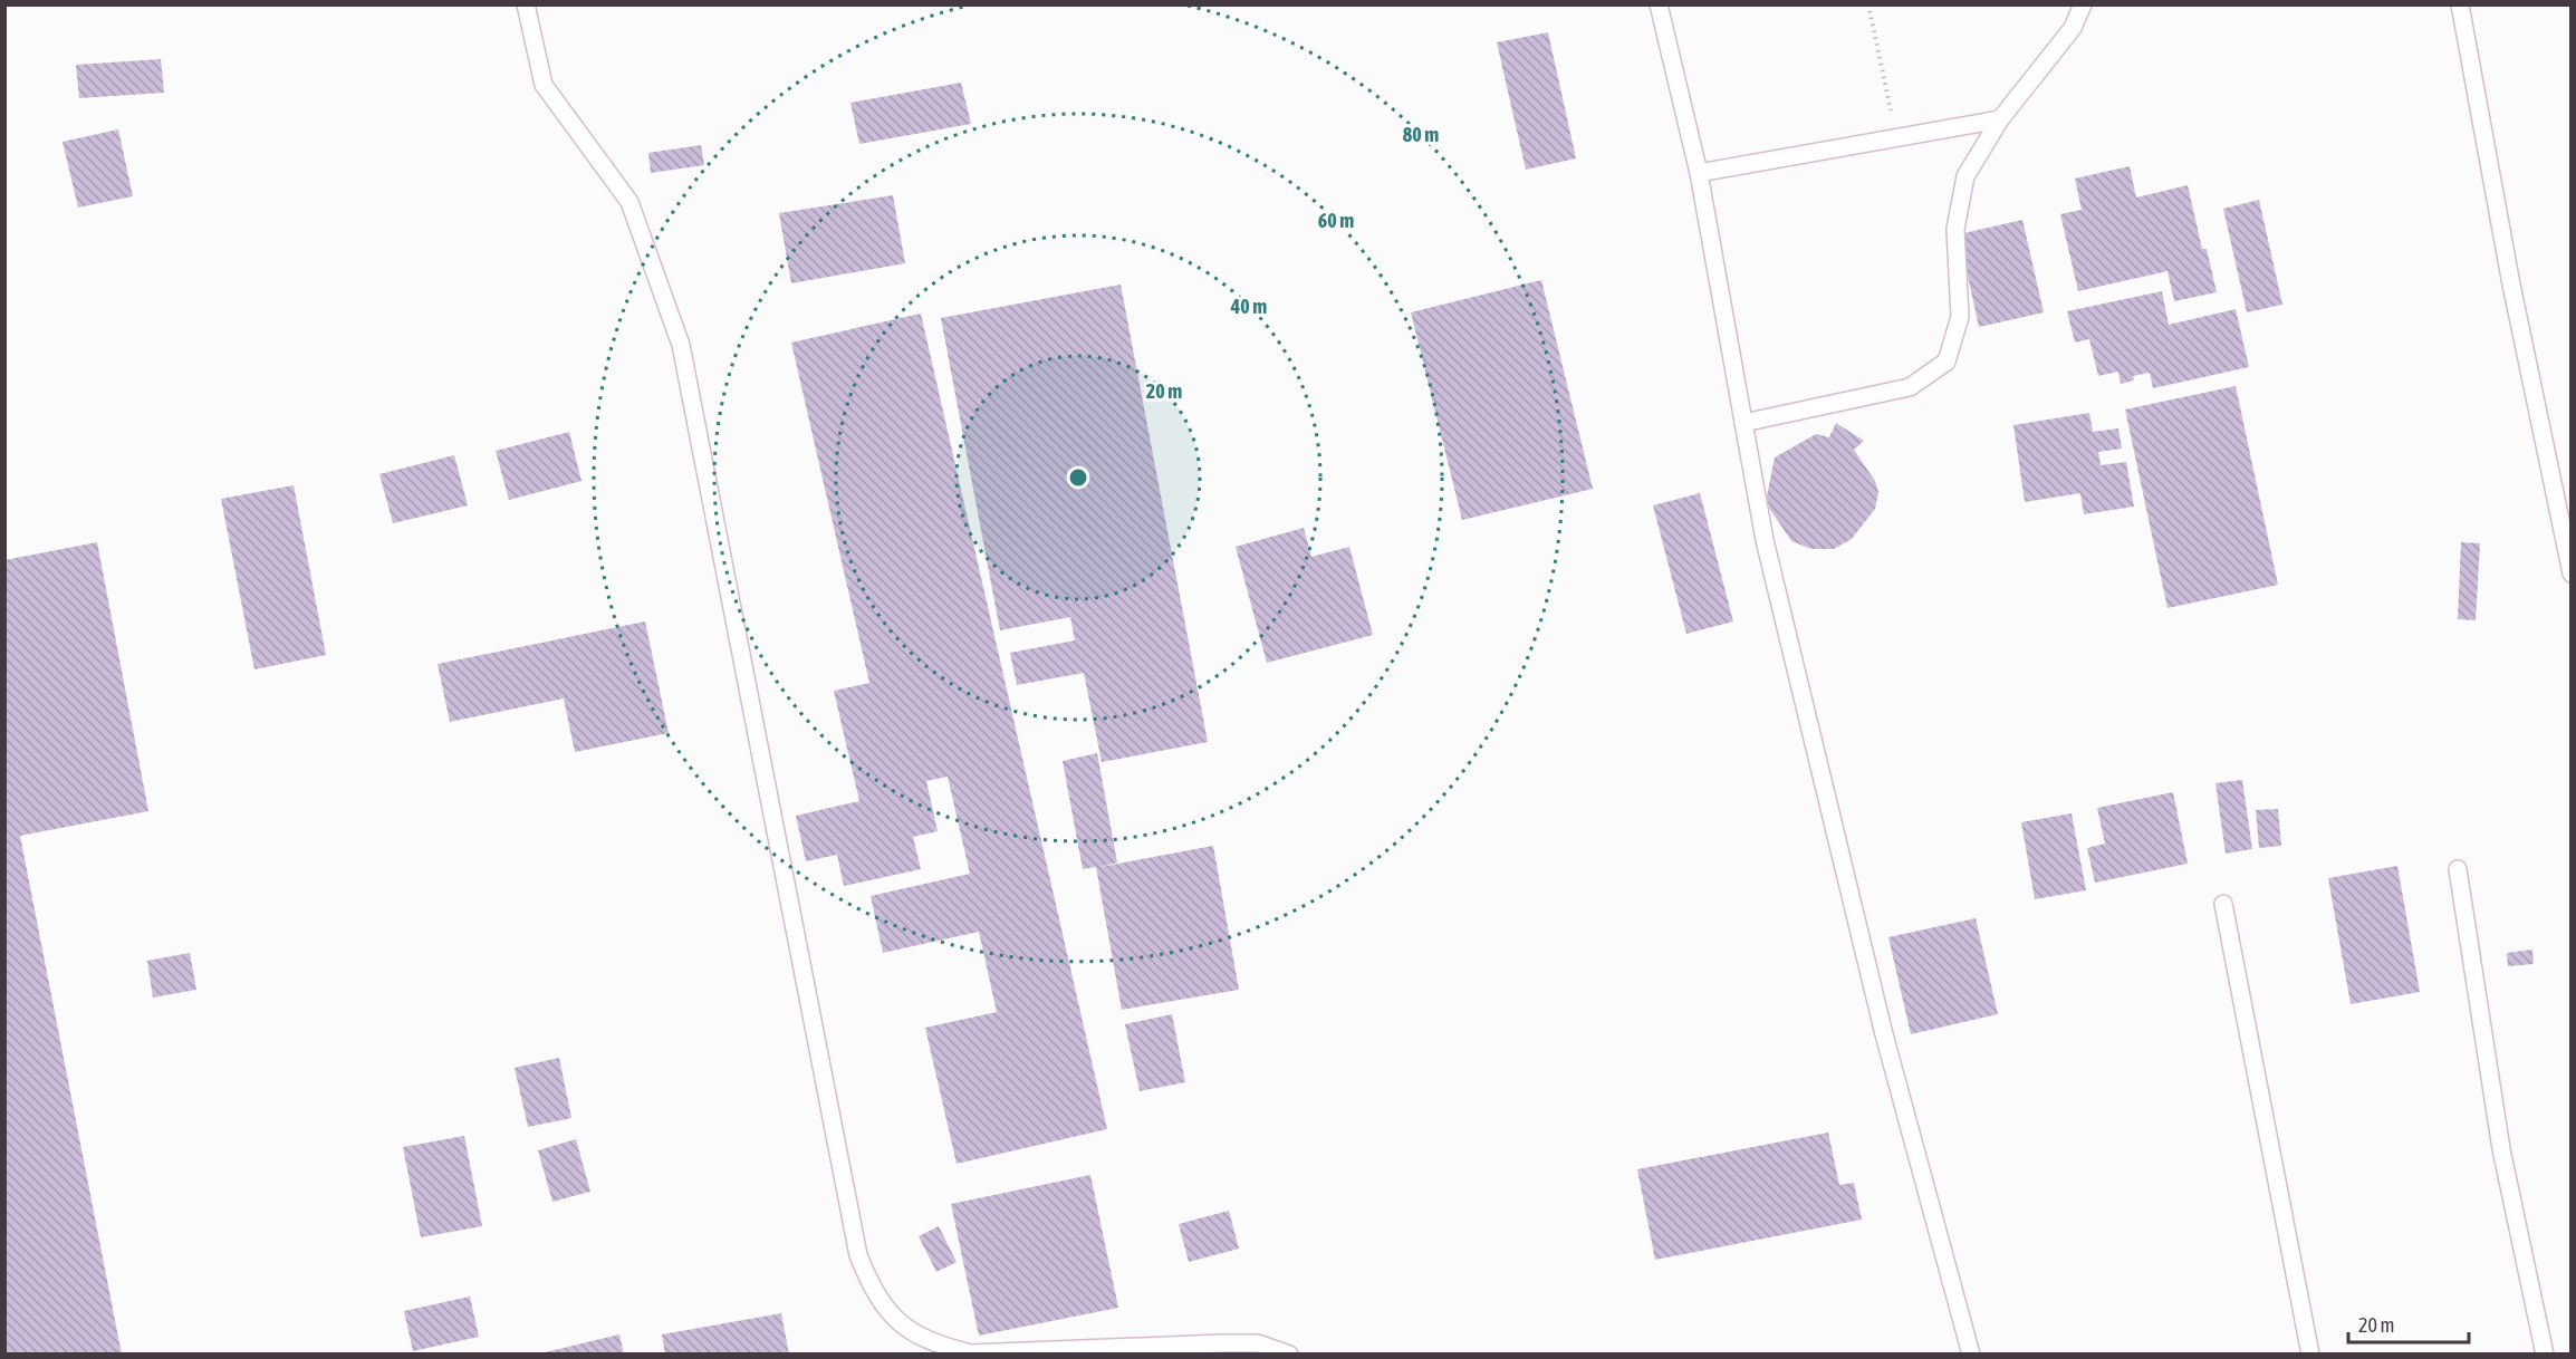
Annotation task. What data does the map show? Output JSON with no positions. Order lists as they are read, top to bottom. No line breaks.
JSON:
{"scale_bar":"20 m","rings":["80 m","60 m","40 m","20 m"]}
